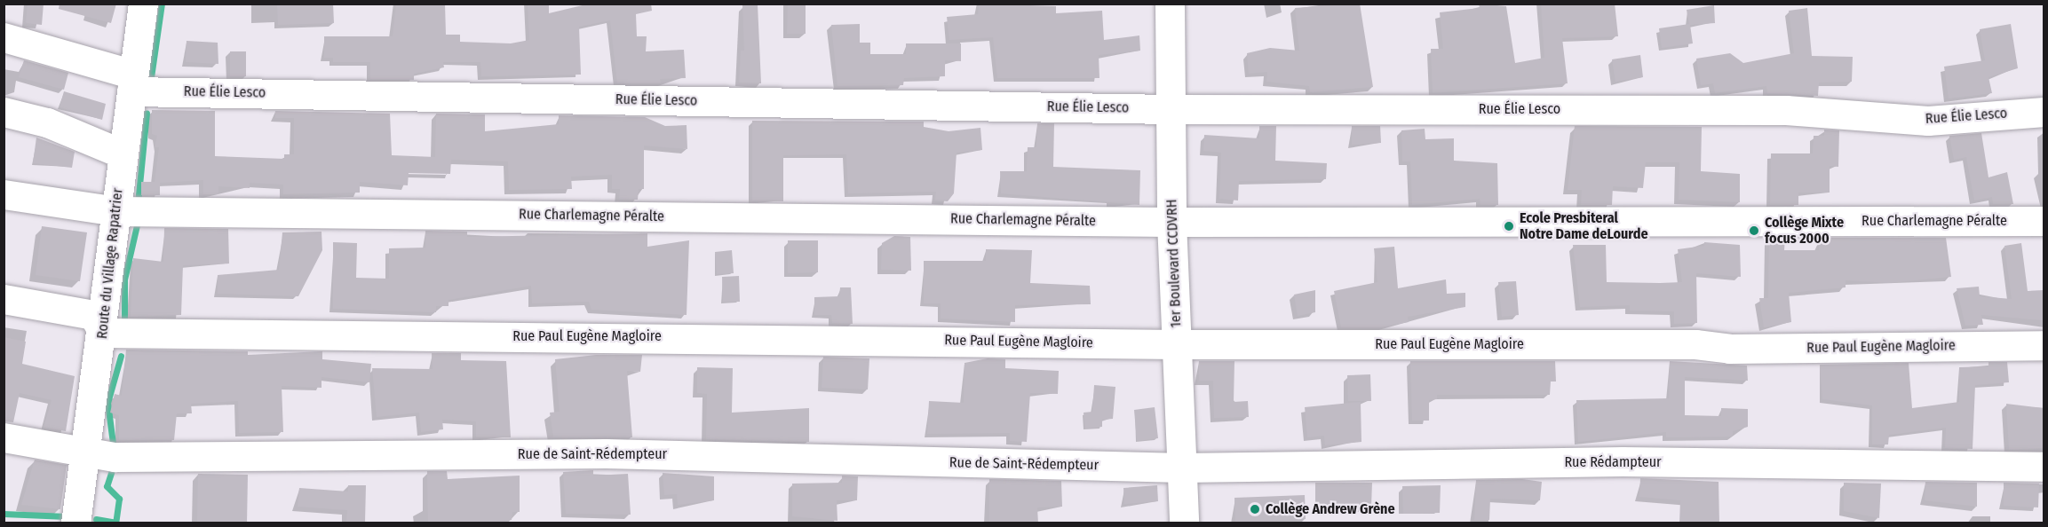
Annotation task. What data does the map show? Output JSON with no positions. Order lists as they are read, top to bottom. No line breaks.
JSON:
{"streets":{"street":["Rue Élie Lesco","Rue Charlemagne Péralte","Route du Village Rapatrier","1er Boulevard CCDVRH","Rue Paul Eugène Magloire","Rue de Saint-Rédempteur","Rue Rédampteur"]},"crossings":[["Rue Élie Lesco","Route du Village Rapatrier"],["Rue Élie Lesco","1er Boulevard CCDVRH"],["Rue Charlemagne Péralte","Route du Village Rapatrier"],["Rue Charlemagne Péralte","1er Boulevard CCDVRH"],["Route du Village Rapatrier","Rue Paul Eugène Magloire"],["Route du Village Rapatrier","Rue de Saint-Rédempteur"],["1er Boulevard CCDVRH","Rue Paul Eugène Magloire"],["1er Boulevard CCDVRH","Rue de Saint-Rédempteur"],["1er Boulevard CCDVRH","Rue Rédampteur"],["Rue de Saint-Rédempteur","Rue Rédampteur"]],"places":["Ecole Presbiteral Notre Dame deLourde","Collège Mixte focus 2000","Collège Andrew Grène"]}
